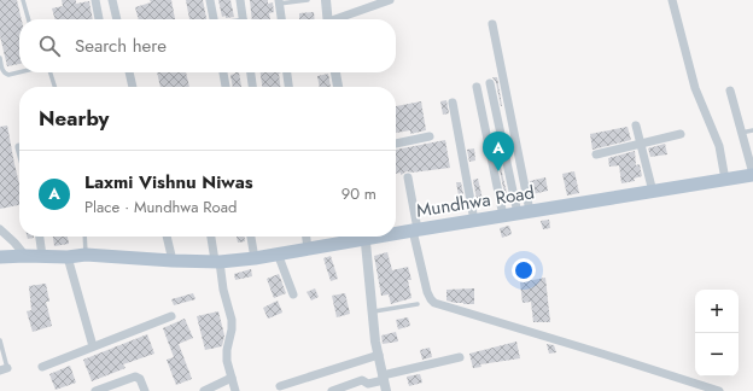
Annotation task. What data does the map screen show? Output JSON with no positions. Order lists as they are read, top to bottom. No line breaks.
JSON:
{"streets":{"main road":["Mundhwa Road"]},"page":{"search":"Search here","heading":"Nearby","pins":"A","list":[{"mark":"A","name":"Laxmi Vishnu Niwas","note":"Place · Mundhwa Road","value":"90 m"}],"map_buttons":["+","−"]}}
